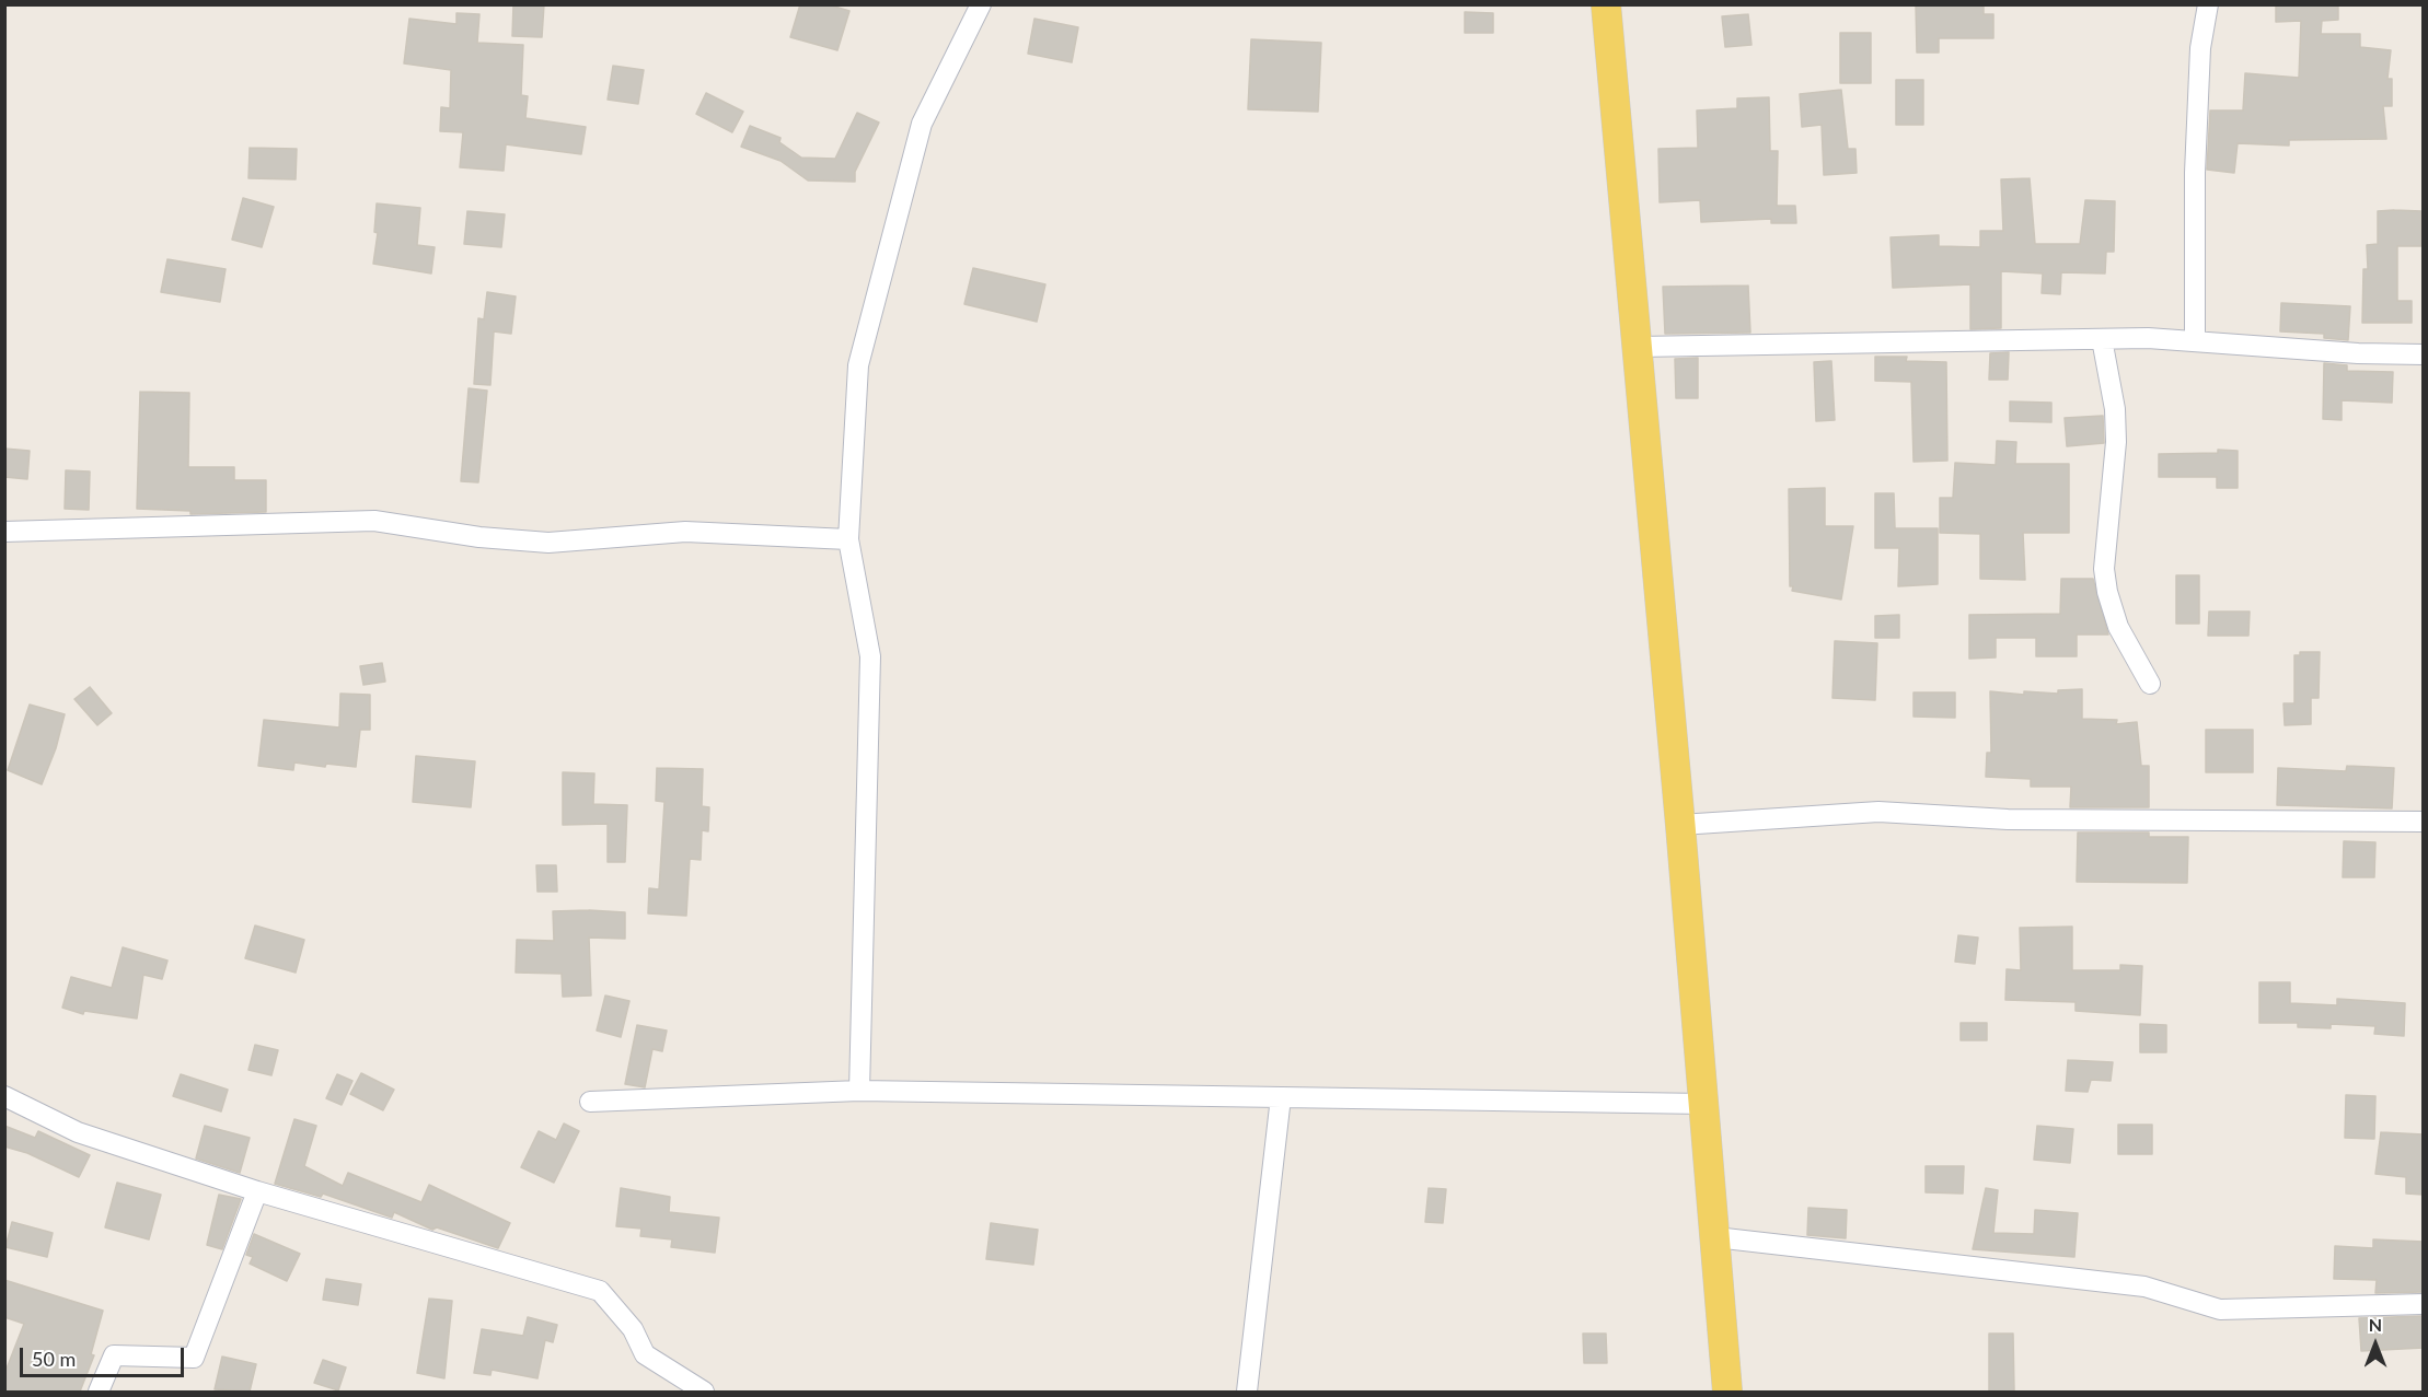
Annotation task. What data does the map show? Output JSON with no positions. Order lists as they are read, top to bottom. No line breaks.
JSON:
{"scale_bar":"50 m","north":"top"}
